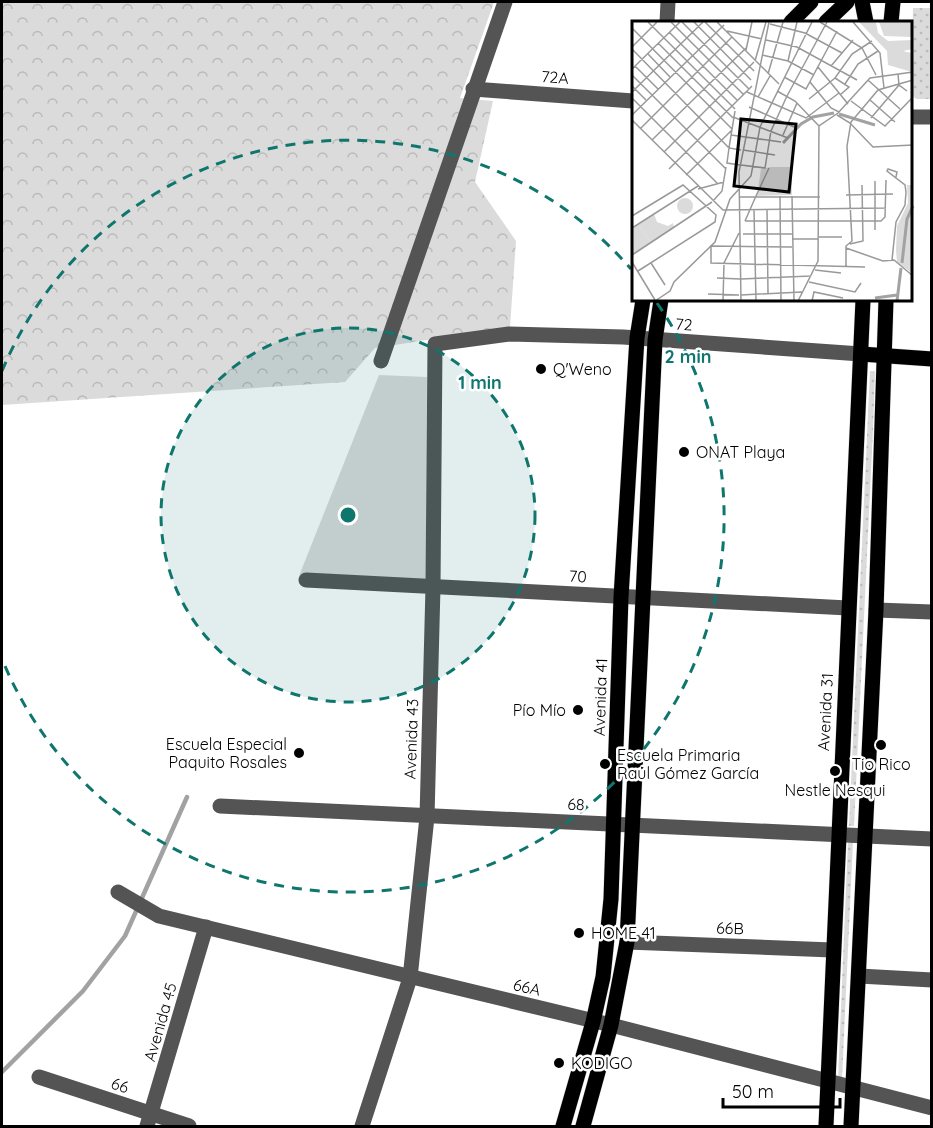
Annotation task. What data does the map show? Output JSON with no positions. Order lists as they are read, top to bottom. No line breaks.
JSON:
{"streets":{"main road":["72","Avenida 41","Avenida 31"],"street":["72A","70","Avenida 43","68","66B","66A","Avenida 45","66"]},"crossings":[["72","Avenida 41"],["72","Avenida 31"],["72","Avenida 43"],["70","Avenida 41"],["70","Avenida 31"],["70","Avenida 43"],["Avenida 41","68"],["Avenida 41","66A"],["Avenida 31","68"],["Avenida 31","66B"],["Avenida 31","66A"],["Avenida 43","68"],["Avenida 43","66A"],["66A","Avenida 45"],["Avenida 45","66"]],"places":["Q'Weno","ONAT Playa","Pío Mío","Tio Rico","Escuela Especial Paquito Rosales","Escuela Primaria Raúl Gómez García","Nestle Nesqui","HOME 41","KODIGO"],"scale_bar":"50 m","rings":["2 min","1 min"]}
